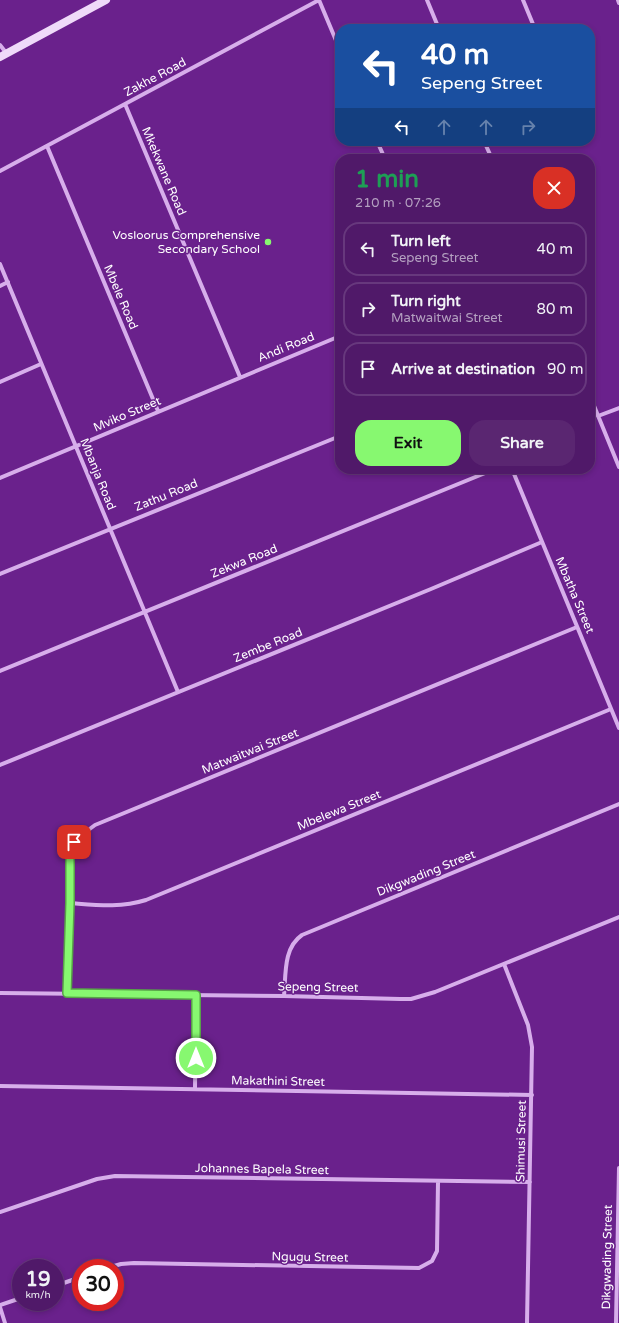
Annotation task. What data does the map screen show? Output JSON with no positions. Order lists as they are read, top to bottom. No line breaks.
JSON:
{"streets":{"street":["Zakhe Road","Mkekwane Road","Mbele Road","Andi Road","Mviko Street","Mbanja Road","Zathu Road","Zekwa Road","Mbatha Street","Zembe Road","Matwaitwai Street","Mbelewa Street","Dikgwading Street","Sepeng Street","Makathini Street","Shimusi Street","Johannes Bapela Street","Ngugu Street"]},"crossings":[["Zakhe Road","Mkekwane Road"],["Zakhe Road","Mbele Road"],["Mkekwane Road","Andi Road"],["Mkekwane Road","Mviko Street"],["Mbele Road","Mviko Street"],["Andi Road","Mviko Street"],["Mviko Street","Mbanja Road"],["Mbanja Road","Zathu Road"],["Mbanja Road","Zekwa Road"],["Mbanja Road","Zembe Road"],["Mbatha Street","Zembe Road"],["Mbatha Street","Matwaitwai Street"],["Mbatha Street","Mbelewa Street"],["Matwaitwai Street","Mbelewa Street"],["Matwaitwai Street","Sepeng Street"],["Dikgwading Street","Sepeng Street"],["Sepeng Street","Shimusi Street"],["Makathini Street","Shimusi Street"],["Shimusi Street","Johannes Bapela Street"],["Johannes Bapela Street","Ngugu Street"]],"places":["Vosloorus Comprehensive Secondary School"],"page":{"turn":["40 m","Sepeng Street"],"heading":["1 min","210 m · 07:26"],"list":[{"name":"Turn left","note":"Sepeng Street","value":"40 m"},{"name":"Turn right","note":"Matwaitwai Street","value":"80 m"},{"name":"Arrive at destination","value":"90 m"}],"buttons":["Exit","Share"],"speed":"19 km/h","limit":"30"}}
